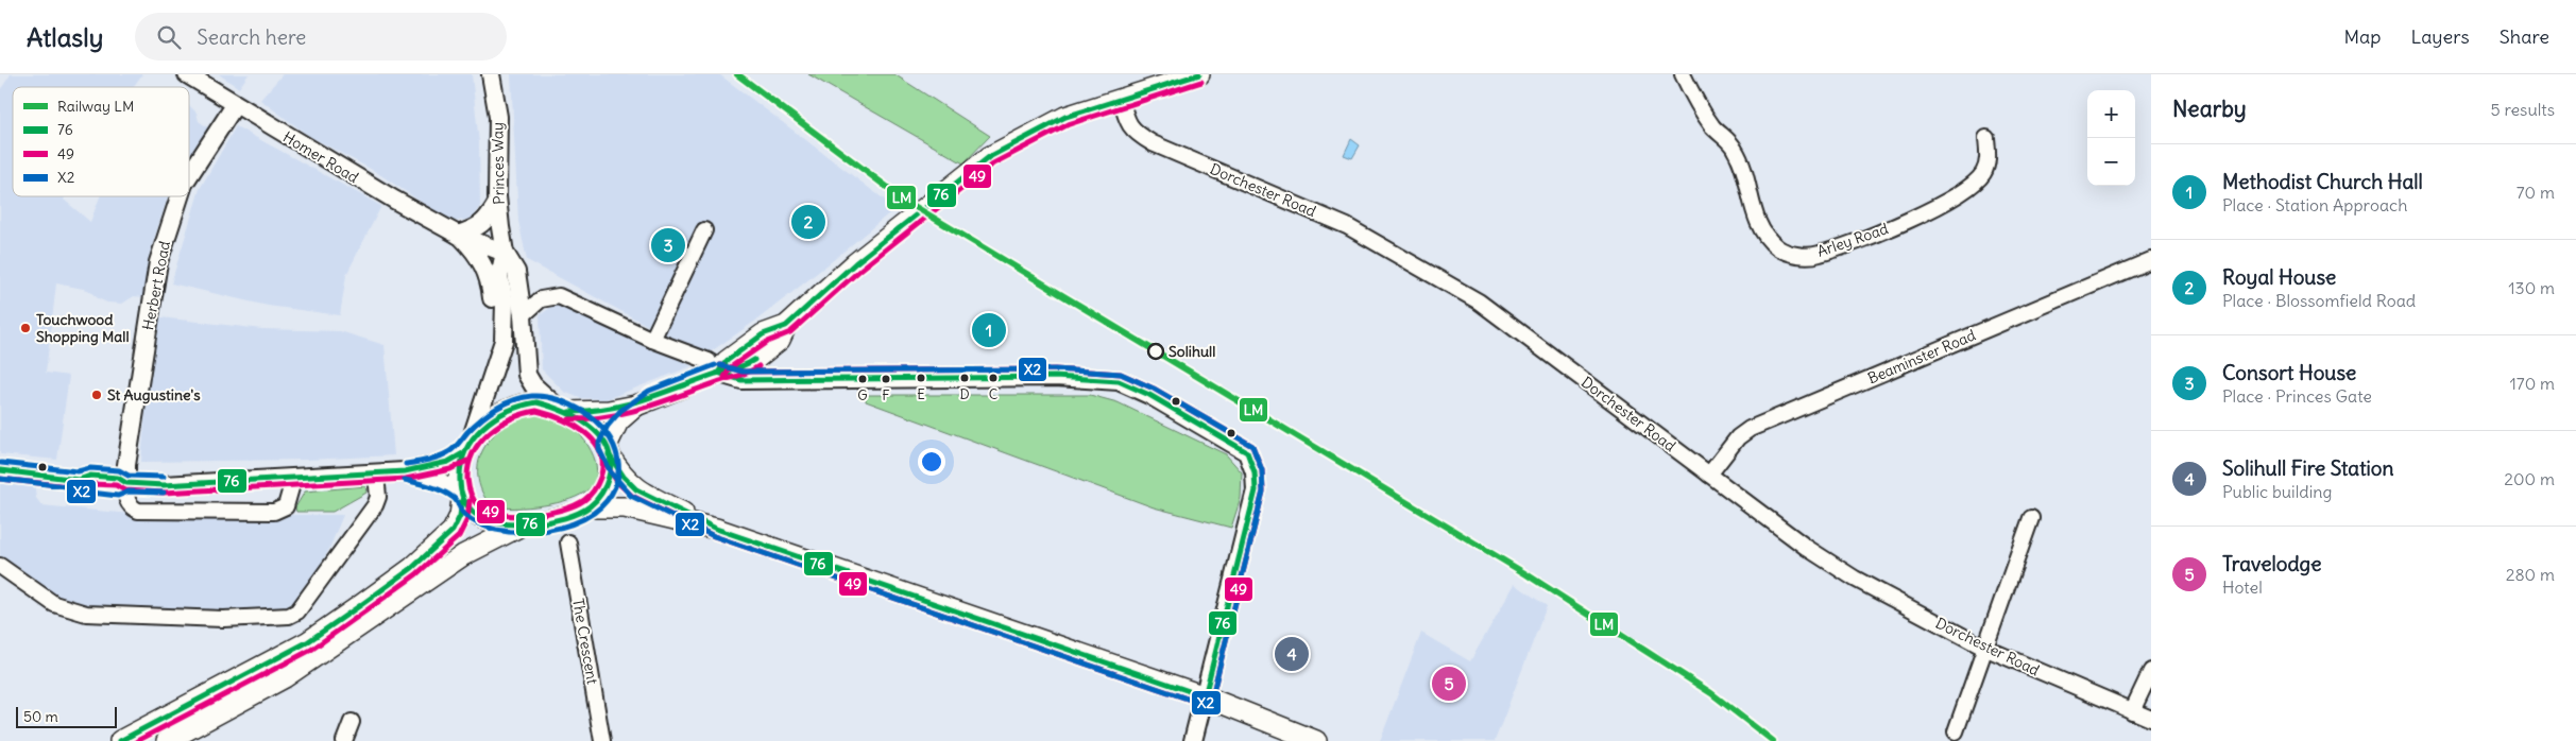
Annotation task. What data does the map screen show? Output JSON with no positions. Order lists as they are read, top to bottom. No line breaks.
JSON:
{"streets":{"street":["Homer Road","Princes Way","Dorchester Road","Arley Road","Herbert Road","Beaminster Road","The Crescent"]},"crossings":[["Homer Road","Princes Way"],["Homer Road","Herbert Road"],["Dorchester Road","Beaminster Road"]],"places":["Touchwood Shopping Mall","Solihull","E","D","C","G","F","St Augustine's"],"lines":["rail line LM","transit line 76","transit line 49","transit line X2"],"legend":["Railway LM","76","49","X2"],"scale_bar":"50 m","page":{"header":"Atlasly","search":"Search here","nav":["Map","Layers","Share"],"heading":["Nearby","5 results"],"map_buttons":["+","−"],"list":[{"mark":"1","name":"Methodist Church Hall","note":"Place · Station Approach","value":"70 m"},{"mark":"2","name":"Royal House","note":"Place · Blossomfield Road","value":"130 m"},{"mark":"3","name":"Consort House","note":"Place · Princes Gate","value":"170 m"},{"mark":"4","name":"Solihull Fire Station","note":"Public building","value":"200 m"},{"mark":"5","name":"Travelodge","note":"Hotel","value":"280 m"}],"pins":["2","3","1","4","5"],"scale":"50 m"}}
